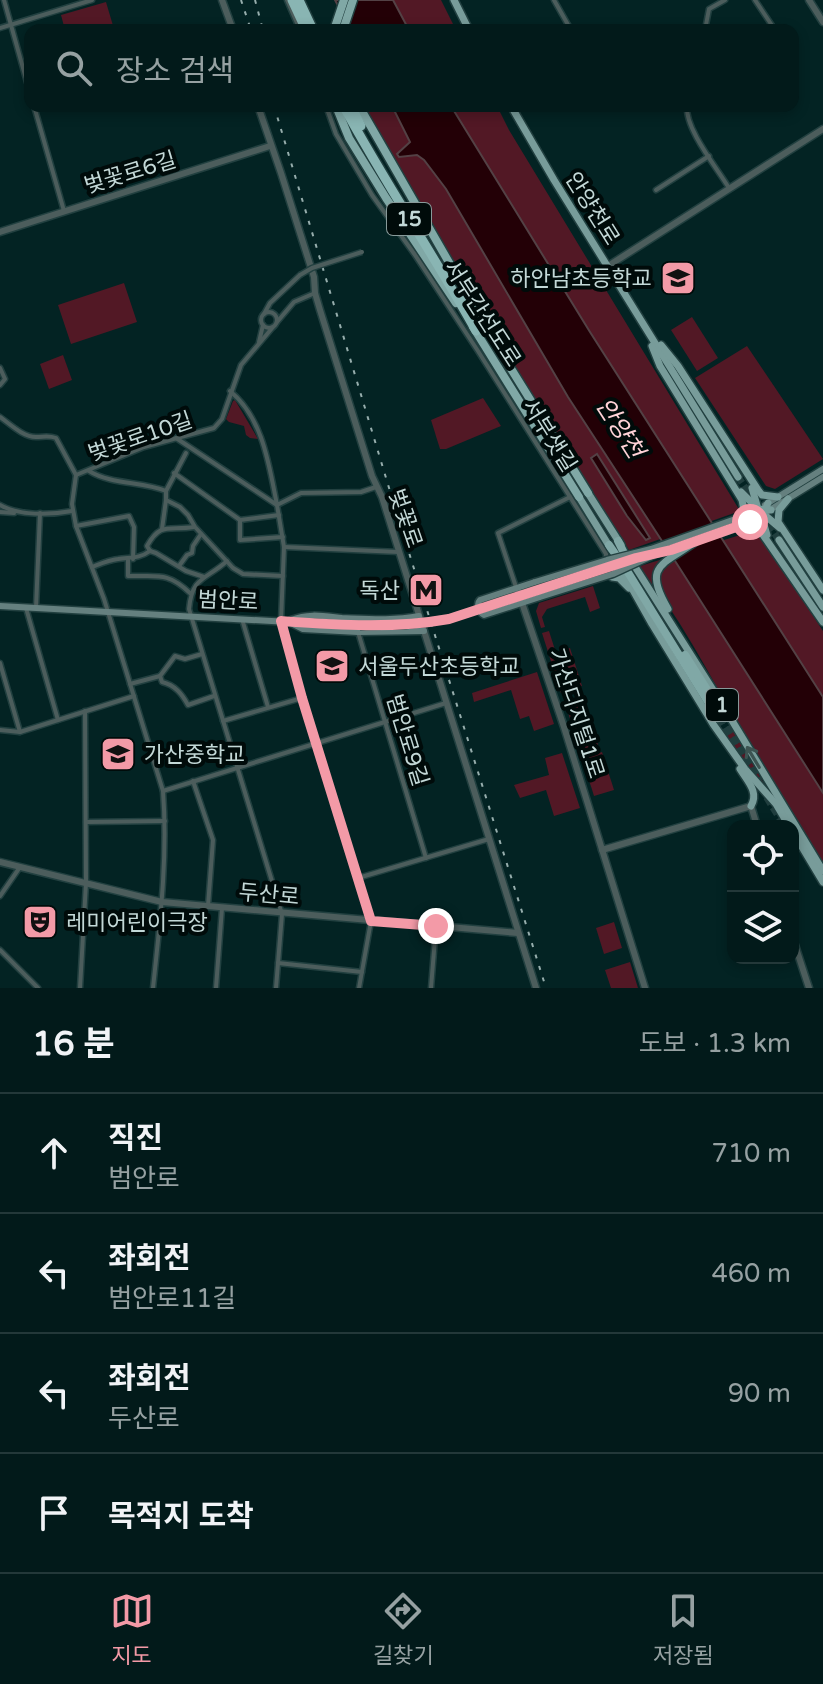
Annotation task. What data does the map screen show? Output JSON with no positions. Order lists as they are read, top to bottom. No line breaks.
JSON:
{"streets":{"highway":["15","서부간선도로","1"],"main road":["안양천로","범안로"],"street":["벚꽃로6길","서부샛길","벚꽃로10길","벚꽃로","가산디지털1로","범안로9길","두산로"]},"crossings":[["벚꽃로6길","벚꽃로"],["15","서부간선도로"],["서부간선도로","서부샛길"],["서부간선도로","1"],["서부샛길","1"],["서부샛길","가산디지털1로"],["벚꽃로10길","벚꽃로"],["벚꽃로","두산로"],["범안로","범안로9길"]],"water":["안양천"],"places":{"school or university":["하안남초등학교","서울두산초등학교","가산중학교"],"metro station":["독산"],"theatre":["레미어린이극장"]},"page":{"search":"장소 검색","heading":["16 분","도보 · 1.3 km"],"list":[["직진","범안로","710 m"],["좌회전","범안로11길","460 m"],["좌회전","두산로","90 m"],"목적지 도착"],"nav":["지도","길찾기","저장됨"]}}
